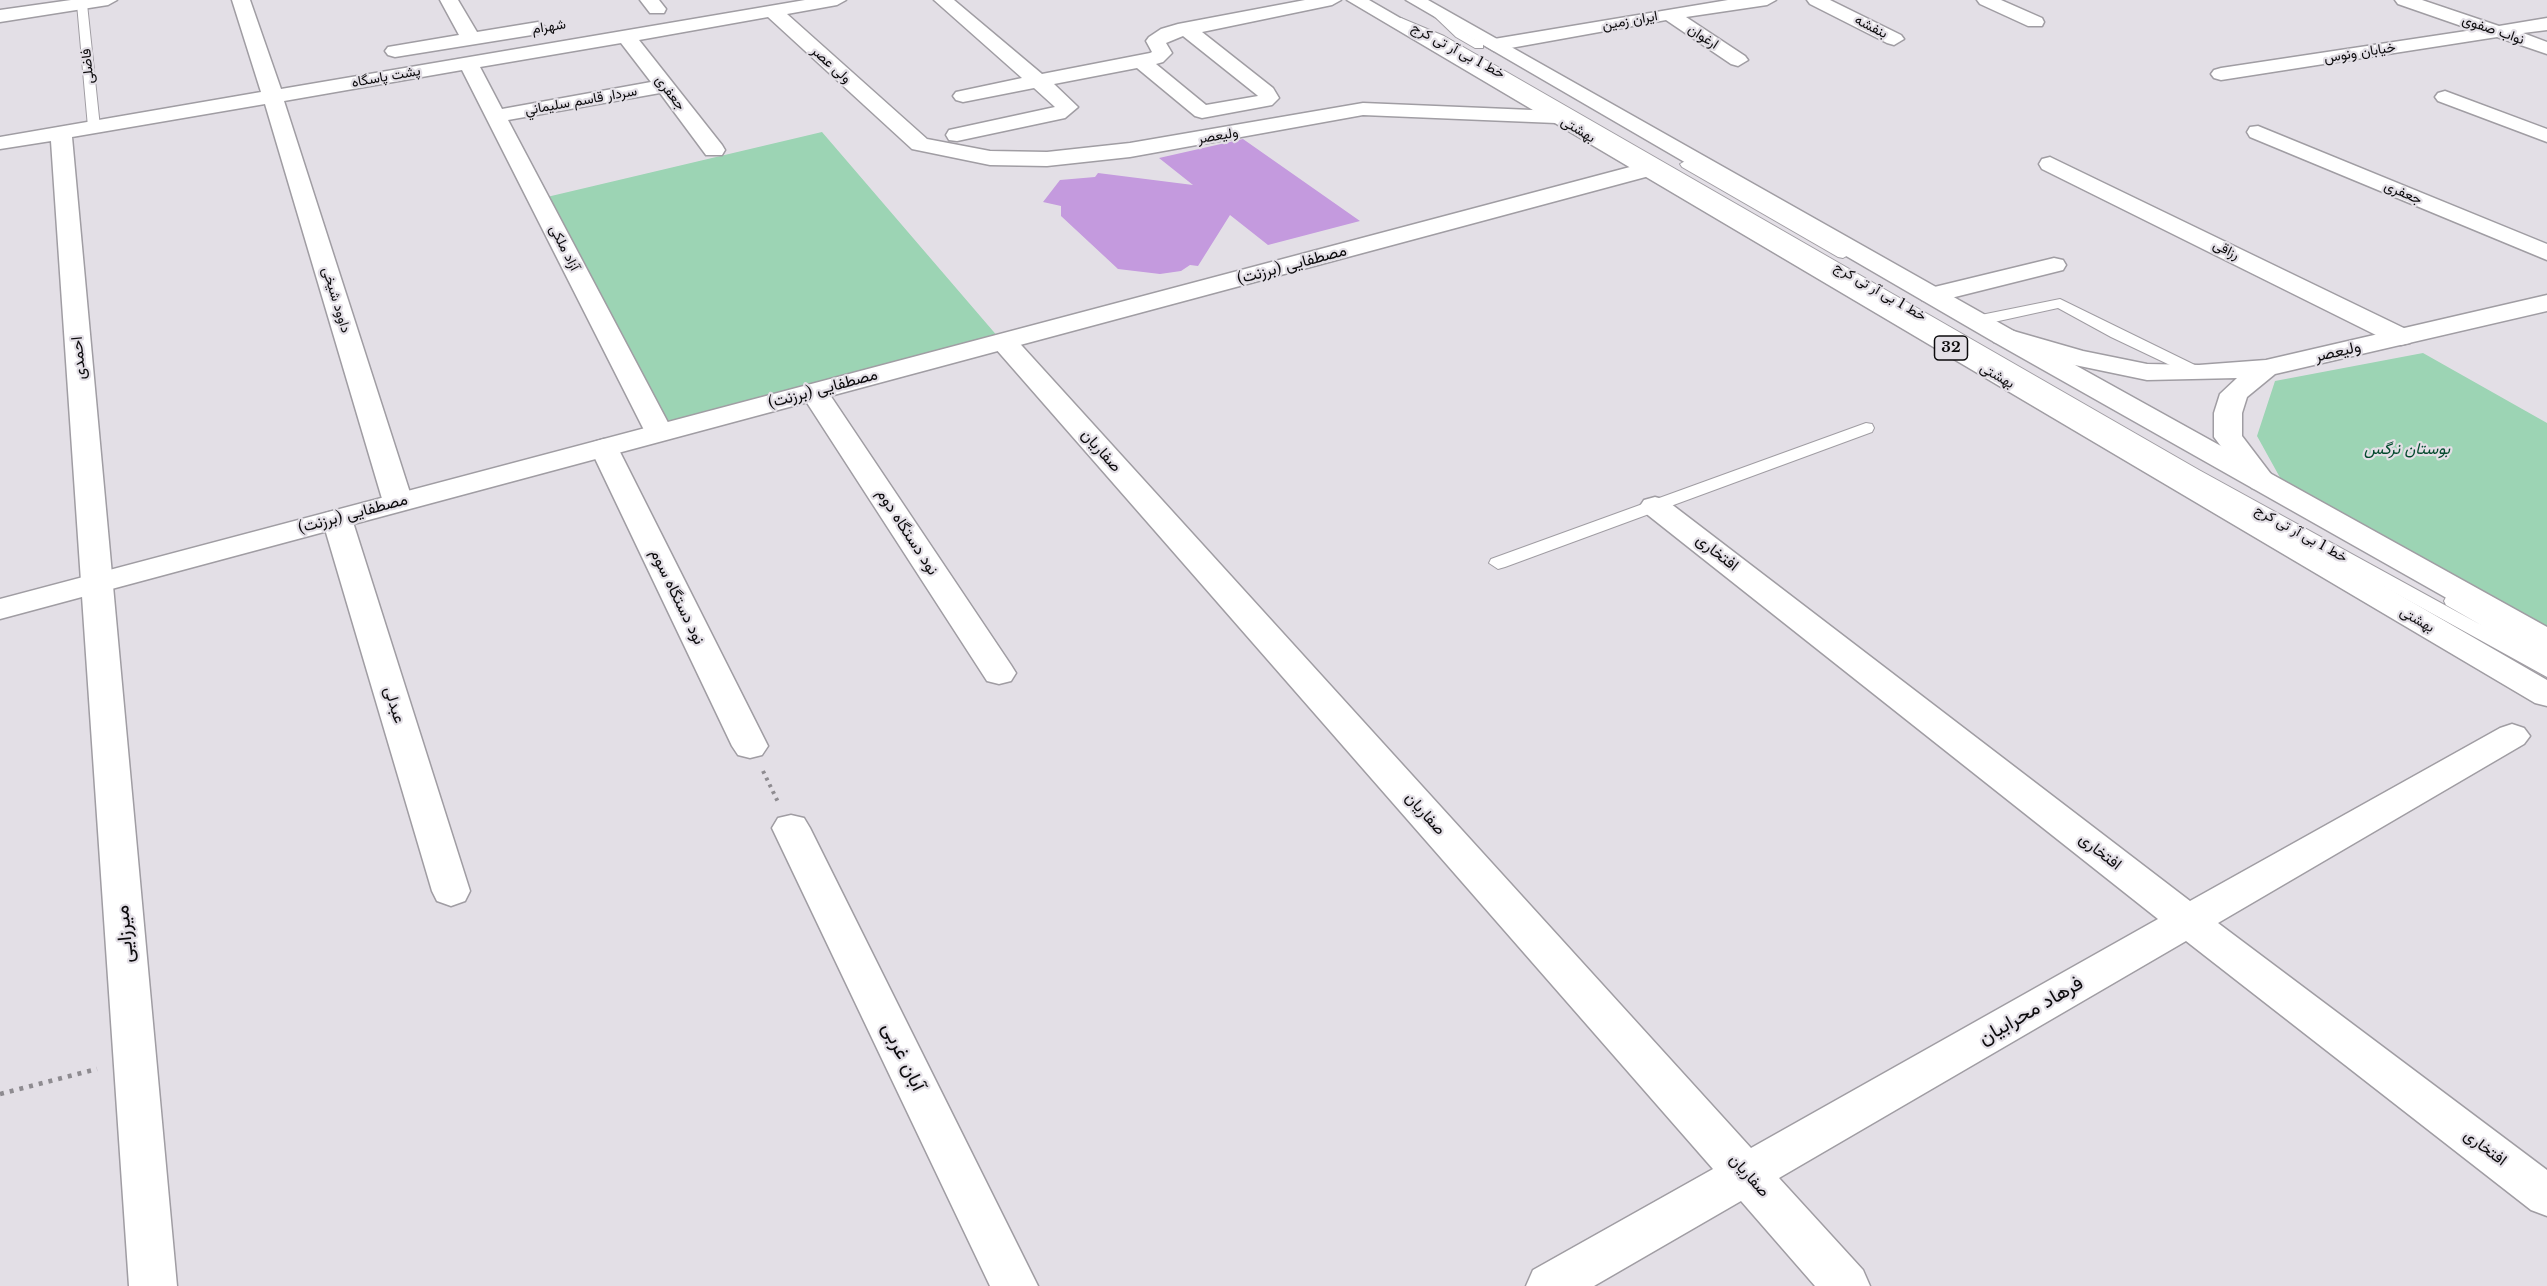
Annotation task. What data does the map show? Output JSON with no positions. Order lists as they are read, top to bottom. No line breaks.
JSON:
{"streets":{"street":["ایران زمین","شهرام","بنفشه","نواب صفوی","ارغوان","خیابان ونوس","ولی عصر","پشت پاسگاه","جعفری","سردار قاسم سليماني","بهشتی","ولیعصر","آزاد ملکی","رزاقی","مصطفایی (برزنت)","داوود شیخی","32","احمدی","صفاریان","نود دستگاه دوم","افتخاری","نود دستگاه سوم","عبدلی","میرزایی","فرهاد محرابیان","آبان غربی"],"lane":["خط 1 بی آر تی کرج","فاضلی"]},"crossings":[["ایران زمین","ارغوان"],["ایران زمین","بهشتی"],["نواب صفوی","خیابان ونوس"],["خط 1 بی آر تی کرج","بهشتی"],["ولی عصر","پشت پاسگاه"],["ولی عصر","ولیعصر"],["فاضلی","پشت پاسگاه"],["پشت پاسگاه","جعفری"],["پشت پاسگاه","آزاد ملکی"],["پشت پاسگاه","داوود شیخی"],["پشت پاسگاه","احمدی"],["جعفری","سردار قاسم سليماني"],["سردار قاسم سليماني","آزاد ملکی"],["بهشتی","ولیعصر"],["بهشتی","مصطفایی (برزنت)"],["ولیعصر","رزاقی"],["آزاد ملکی","مصطفایی (برزنت)"],["مصطفایی (برزنت)","داوود شیخی"],["مصطفایی (برزنت)","احمدی"],["مصطفایی (برزنت)","صفاریان"],["مصطفایی (برزنت)","نود دستگاه دوم"],["مصطفایی (برزنت)","نود دستگاه سوم"],["مصطفایی (برزنت)","عبدلی"],["مصطفایی (برزنت)","میرزایی"],["احمدی","میرزایی"],["صفاریان","فرهاد محرابیان"],["افتخاری","فرهاد محرابیان"]],"parks":["بوستان نرگس"]}
